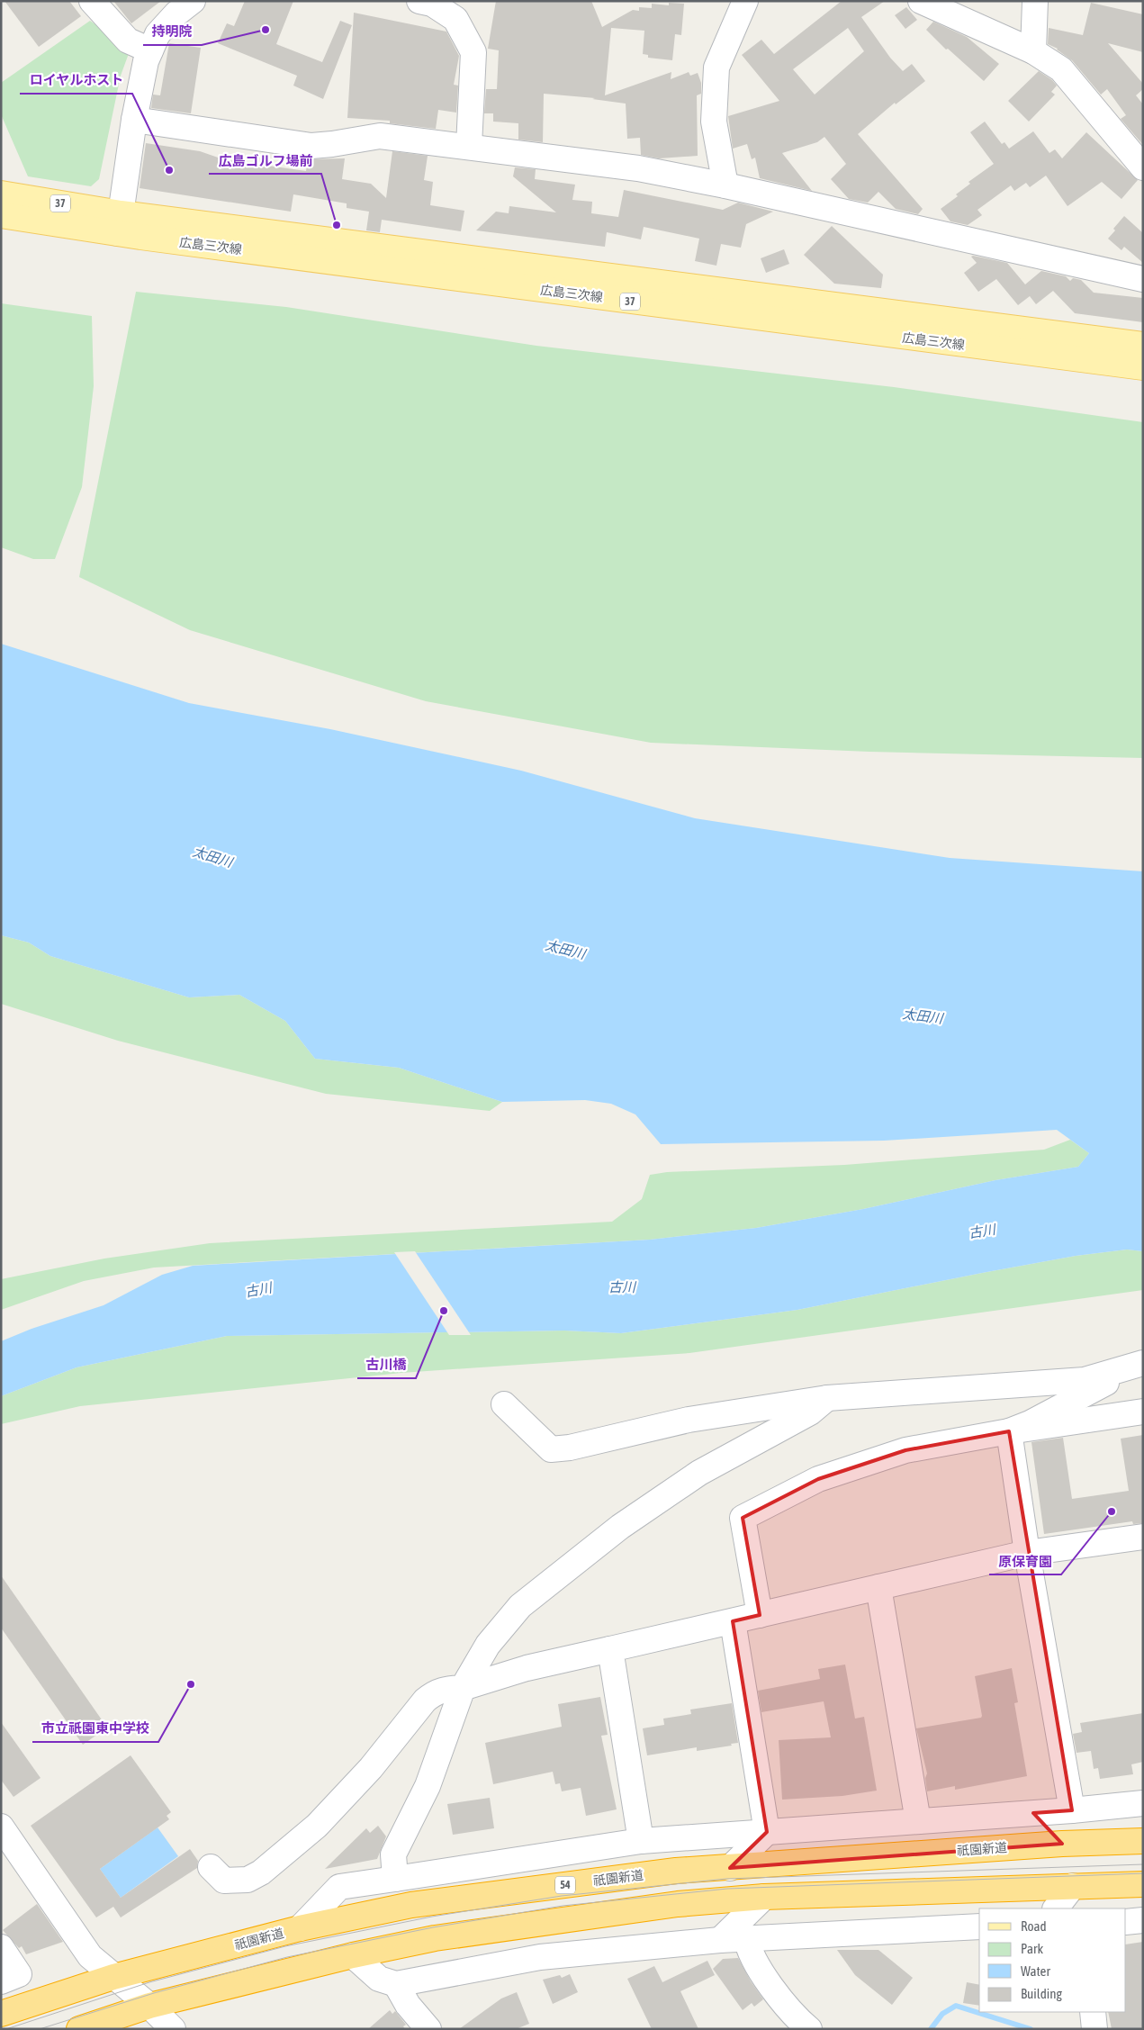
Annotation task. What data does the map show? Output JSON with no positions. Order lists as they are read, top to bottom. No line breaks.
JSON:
{"streets":{"highway":["祇園新道","54"],"main road":["37","広島三次線"]},"water":["太田川","古川"],"places":["持明院","ロイヤルホスト","広島ゴルフ場前","古川橋","原保育園","市立祇園東中学校"],"legend":["Road","Park","Water","Building"]}
